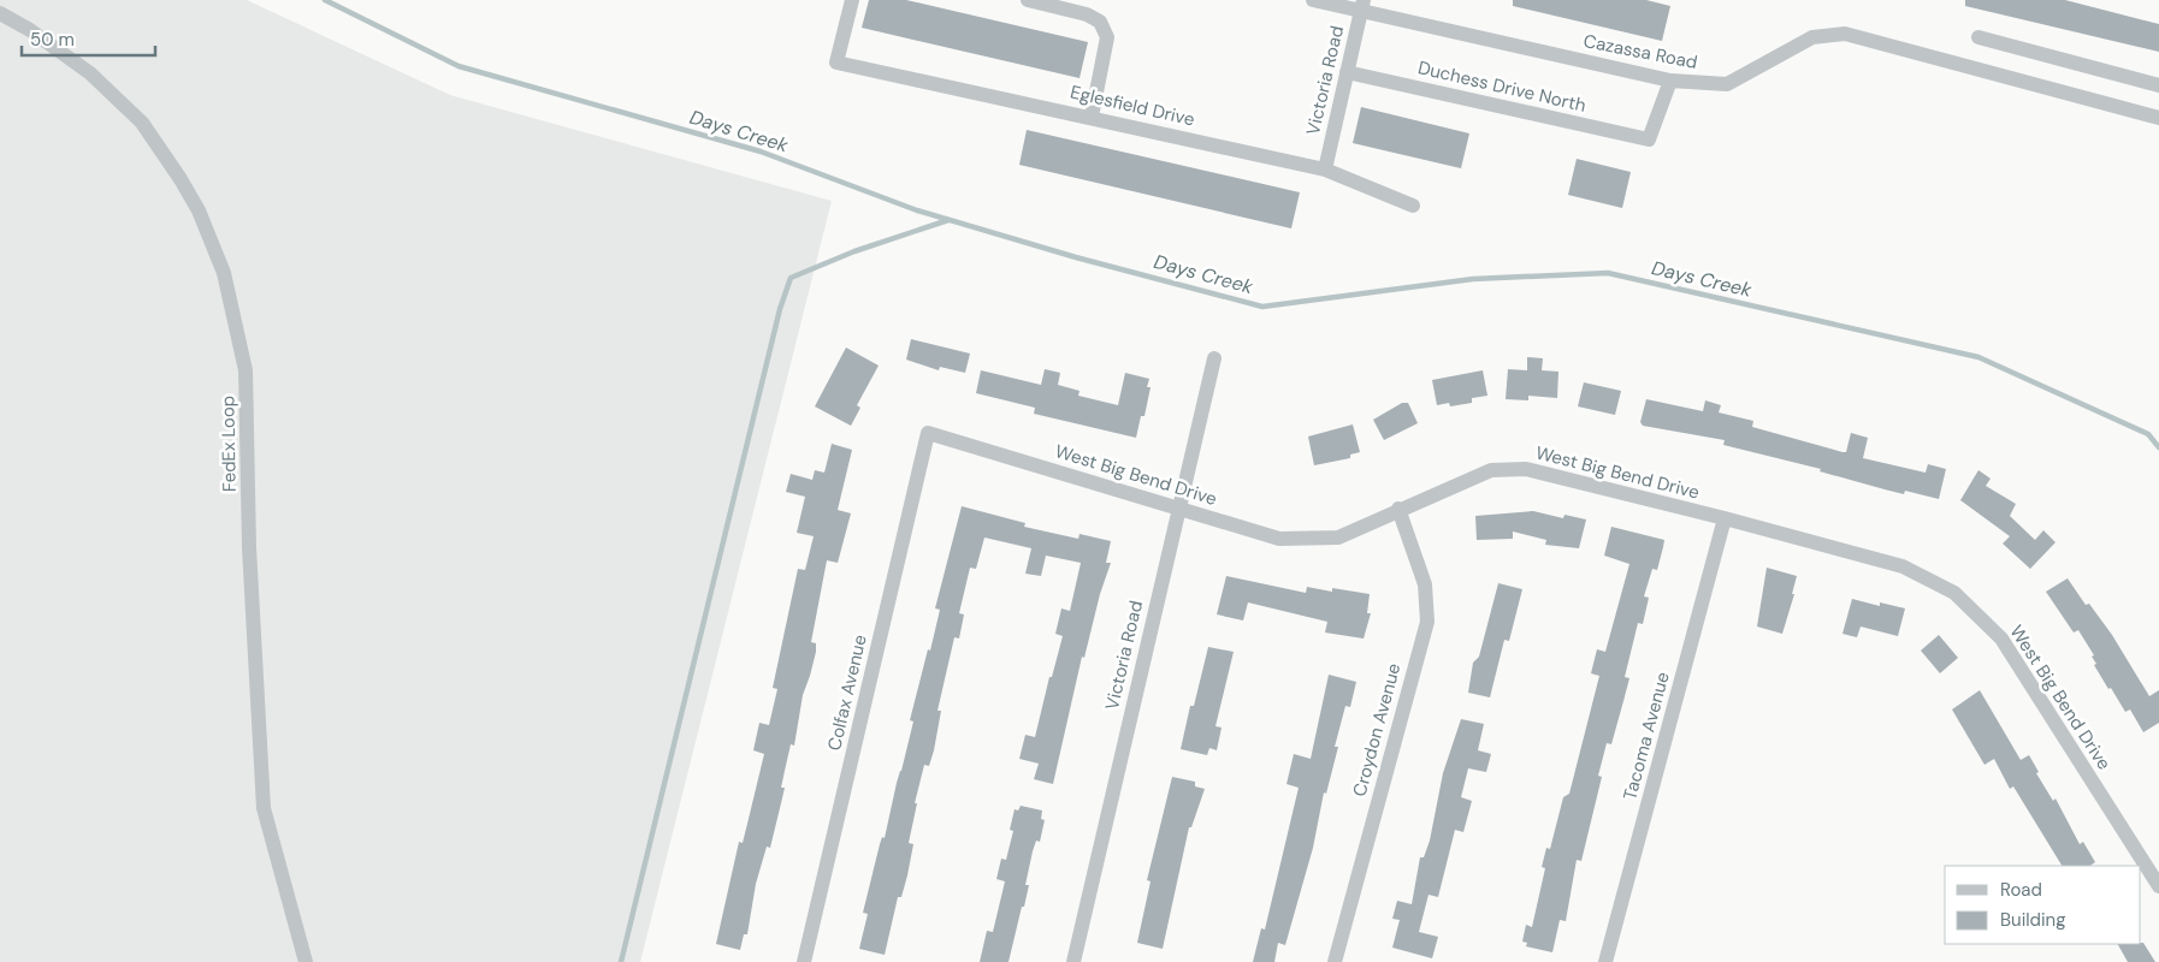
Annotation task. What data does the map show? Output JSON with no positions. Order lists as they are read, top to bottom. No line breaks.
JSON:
{"streets":{"street":["Cazassa Road","Victoria Road","Duchess Drive North","Eglesfield Drive","FedEx Loop","West Big Bend Drive","Colfax Avenue","Croydon Avenue","Tacoma Avenue"]},"crossings":[["Cazassa Road","Victoria Road"],["Cazassa Road","Duchess Drive North"],["Victoria Road","Duchess Drive North"],["Victoria Road","Eglesfield Drive"],["Victoria Road","West Big Bend Drive"],["West Big Bend Drive","Colfax Avenue"],["West Big Bend Drive","Croydon Avenue"],["West Big Bend Drive","Tacoma Avenue"]],"water":["Days Creek"],"legend":["Road","Building"],"scale_bar":"50 m"}
